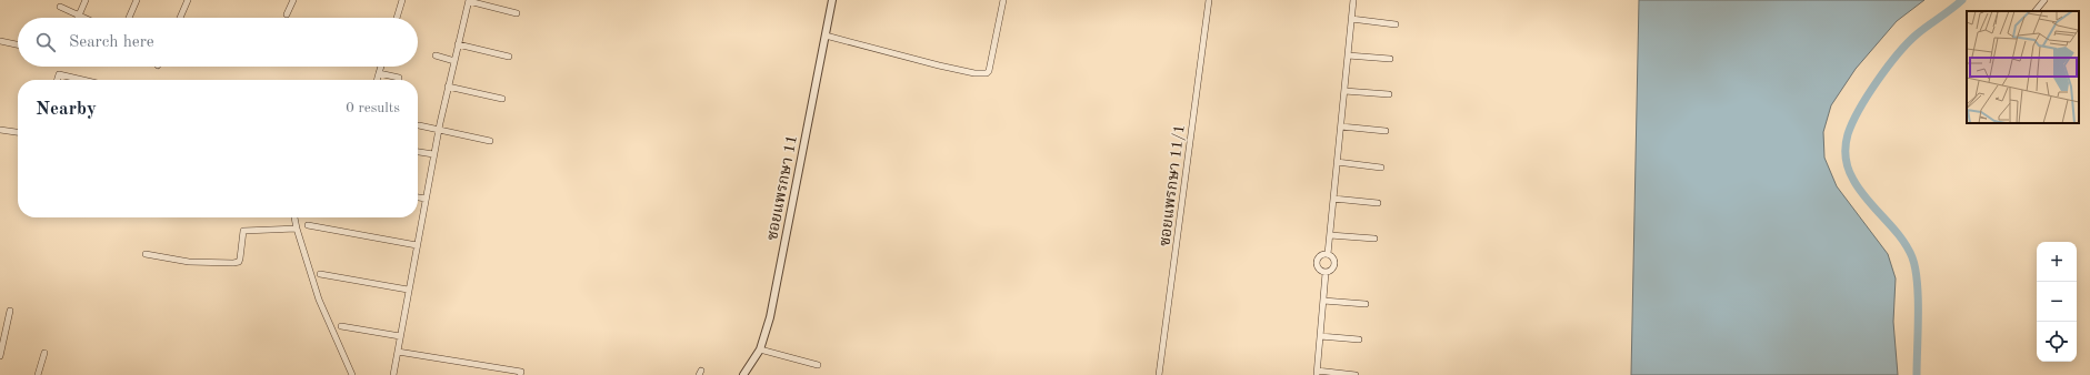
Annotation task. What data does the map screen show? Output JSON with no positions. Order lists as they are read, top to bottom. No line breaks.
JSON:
{"streets":{"street":["ซอยแพรกษา 11/1","ซอยแพรกษา 11"]},"page":{"search":"Search here","heading":["Nearby","0 results"],"map_buttons":["+","−"]}}
